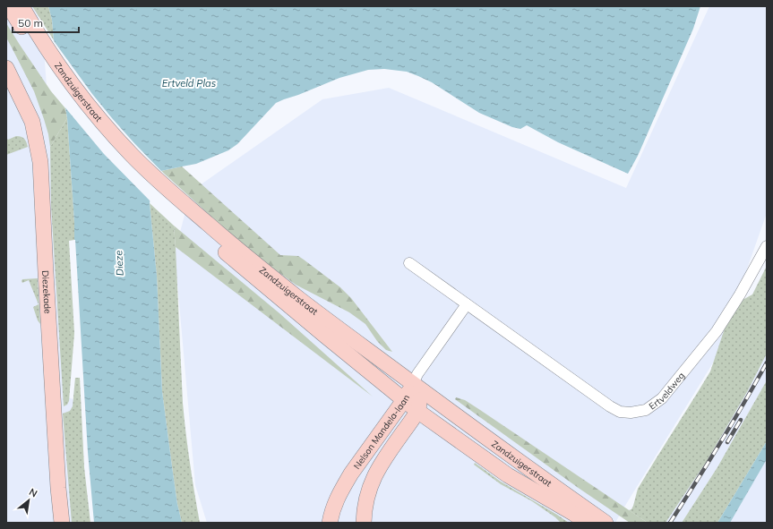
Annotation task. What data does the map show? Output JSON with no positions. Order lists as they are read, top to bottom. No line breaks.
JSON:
{"streets":{"main road":["Zandzuigerstraat","Diezekade","Nelson Mandela-laan"],"street":["Ertveldweg"]},"crossings":[["Zandzuigerstraat","Nelson Mandela-laan"]],"water":["Ertveld Plas","Dieze"],"scale_bar":"50 m","north":"top right"}
